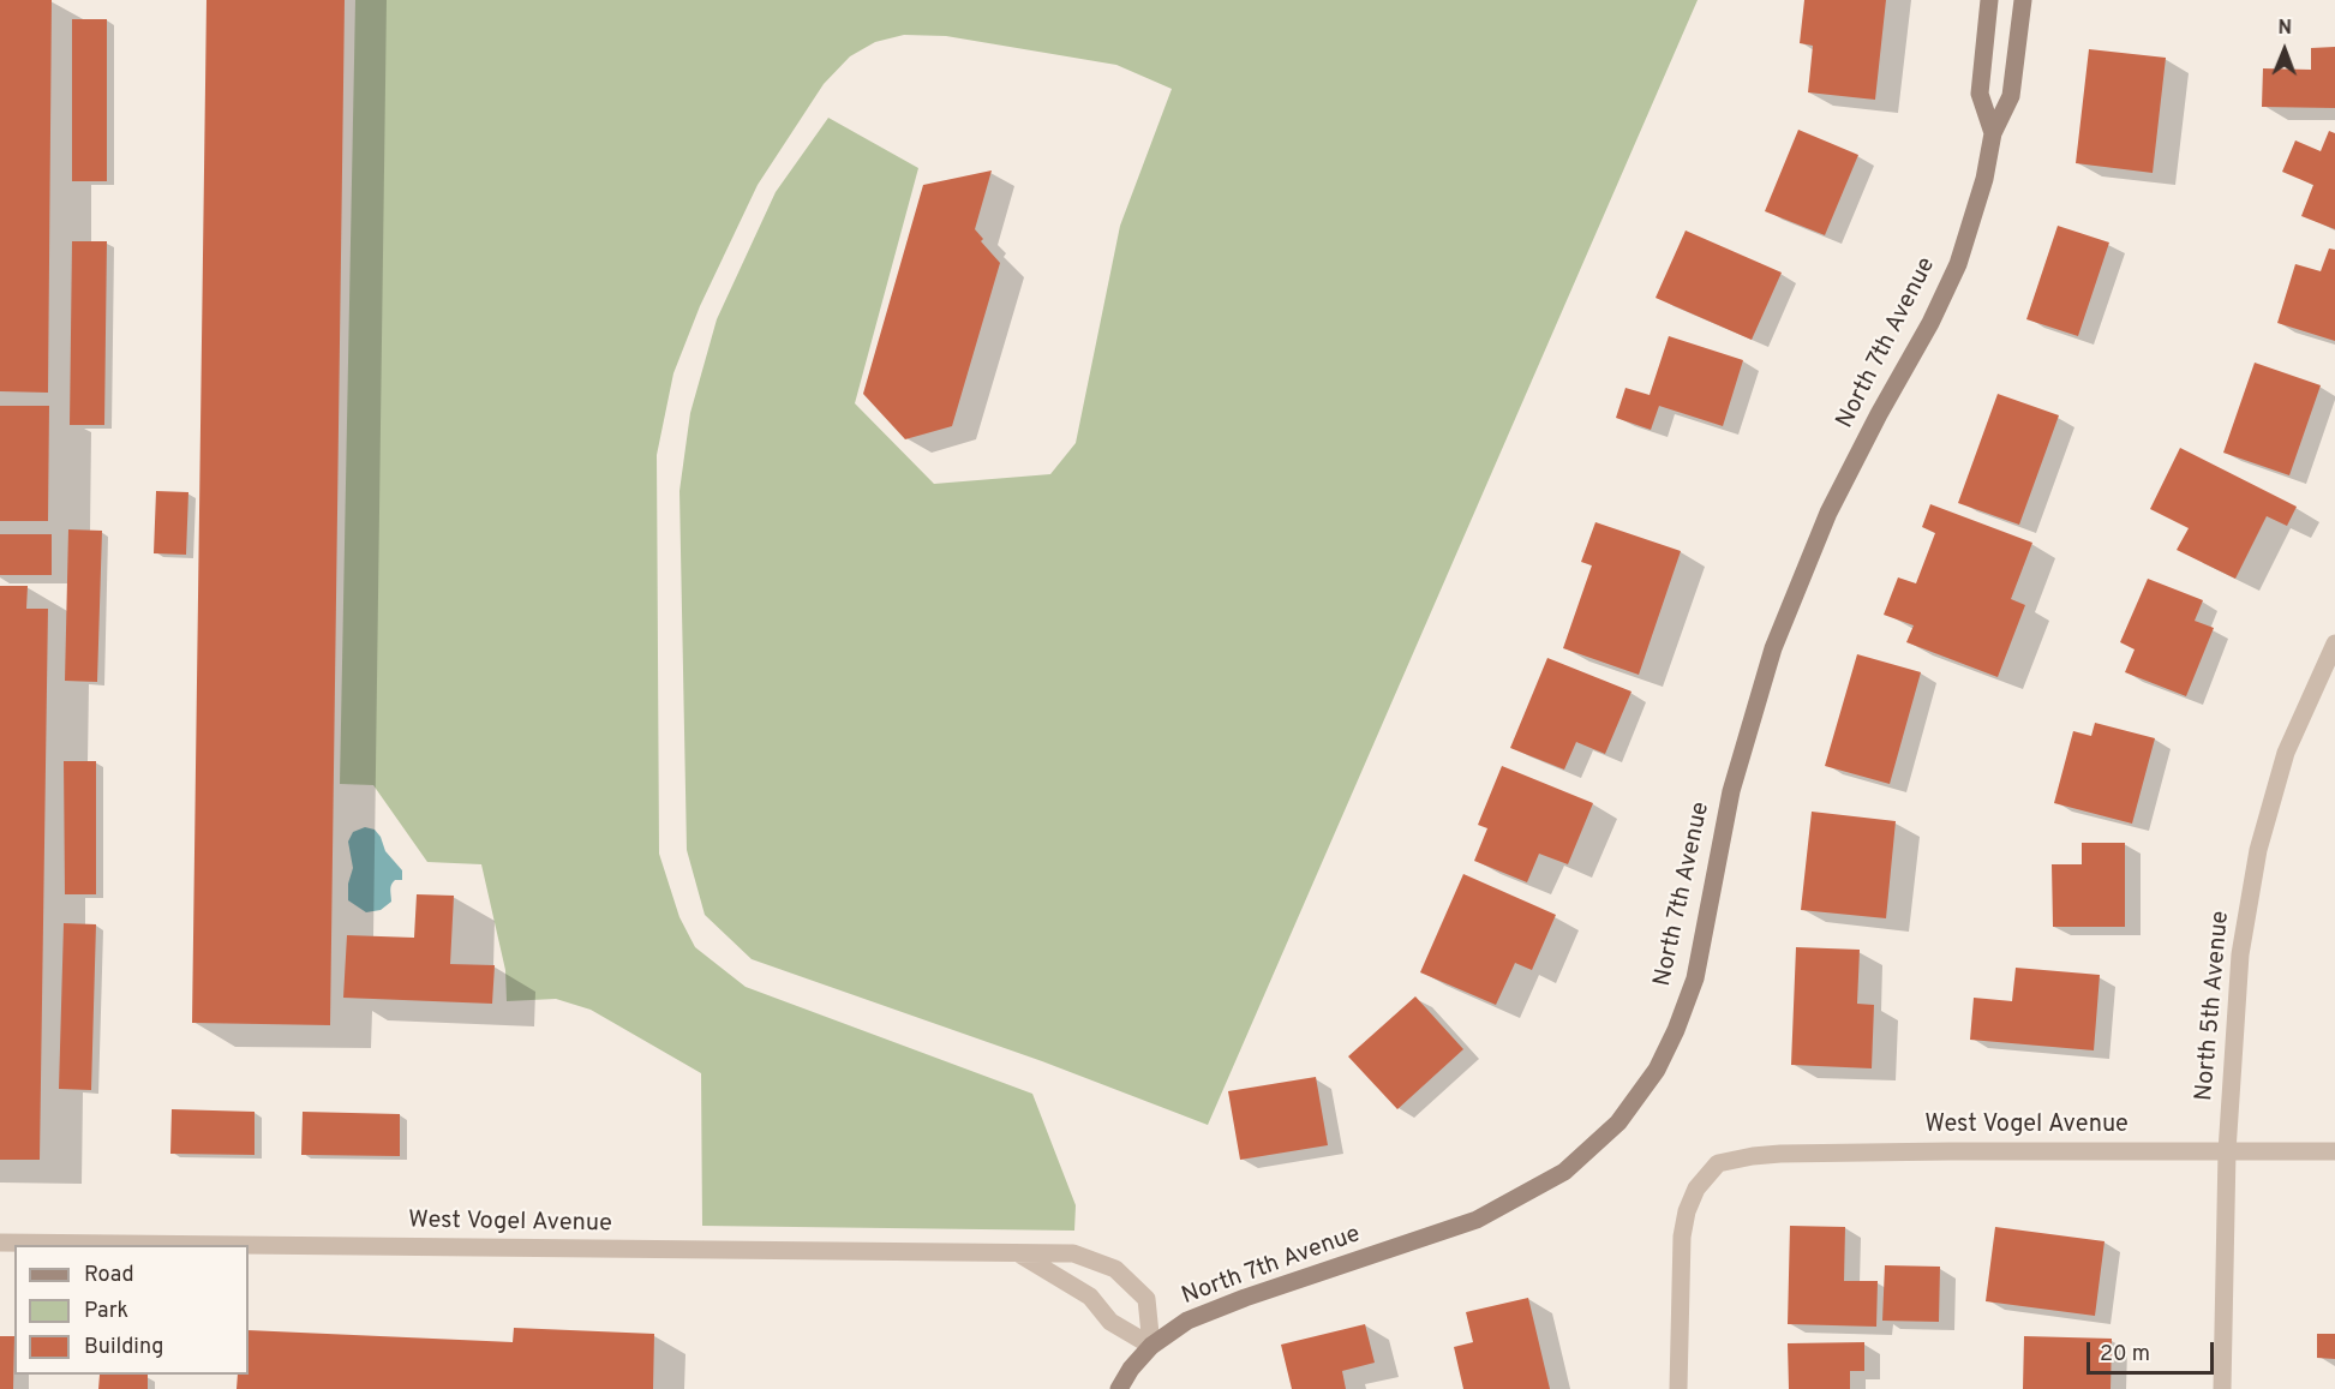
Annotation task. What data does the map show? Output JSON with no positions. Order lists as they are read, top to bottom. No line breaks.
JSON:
{"streets":{"street":["North 7th Avenue","North 5th Avenue","West Vogel Avenue"]},"crossings":[["North 7th Avenue","West Vogel Avenue"],["North 5th Avenue","West Vogel Avenue"]],"legend":["Road","Park","Building"],"scale_bar":"20 m","north":"top"}
